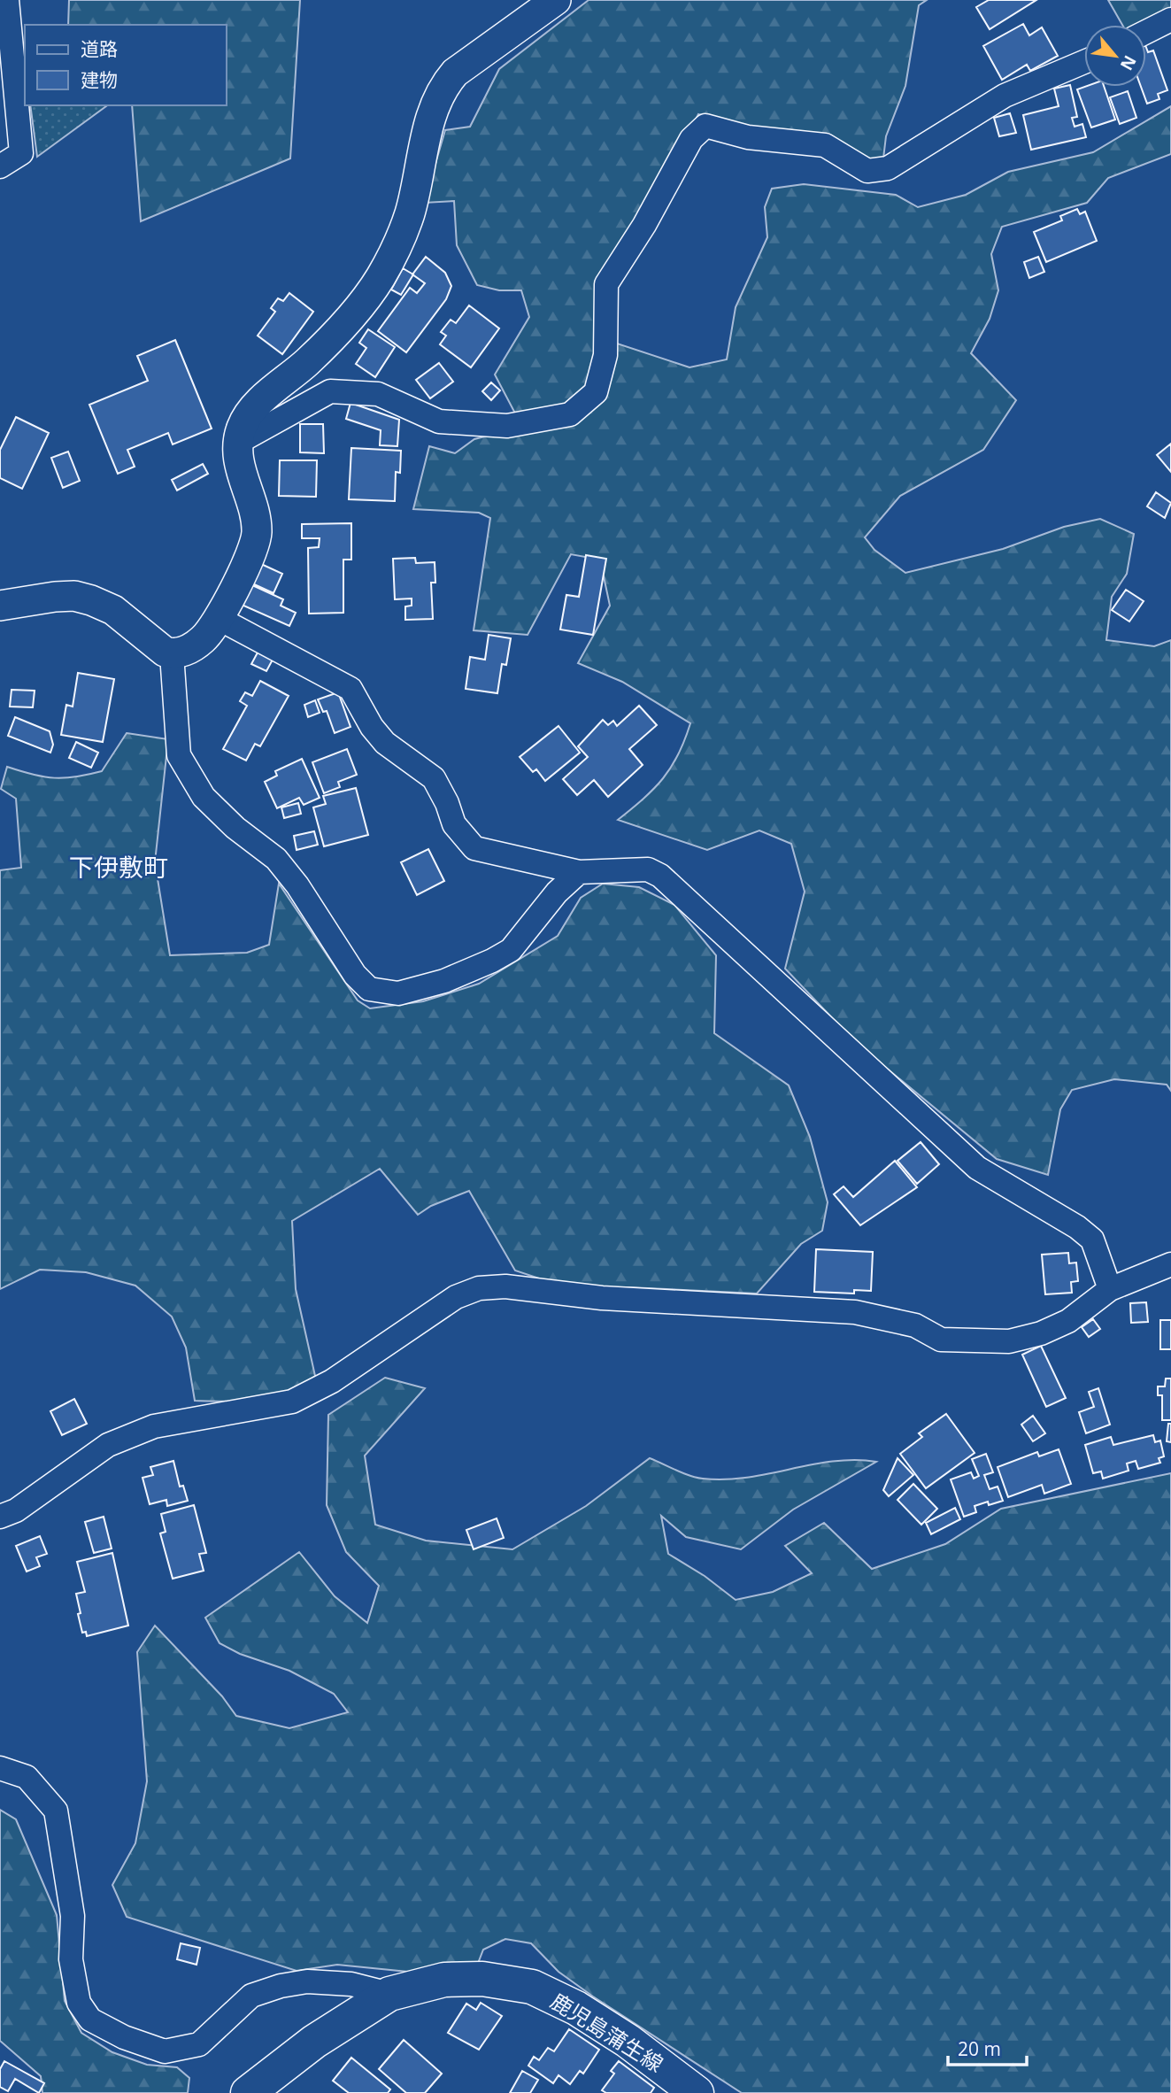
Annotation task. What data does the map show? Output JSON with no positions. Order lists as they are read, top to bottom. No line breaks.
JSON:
{"streets":{"main road":["鹿児島蒲生線"]},"districts":["下伊敷町"],"legend":["道路","建物"],"scale_bar":"20 m","north":"bottom right"}
